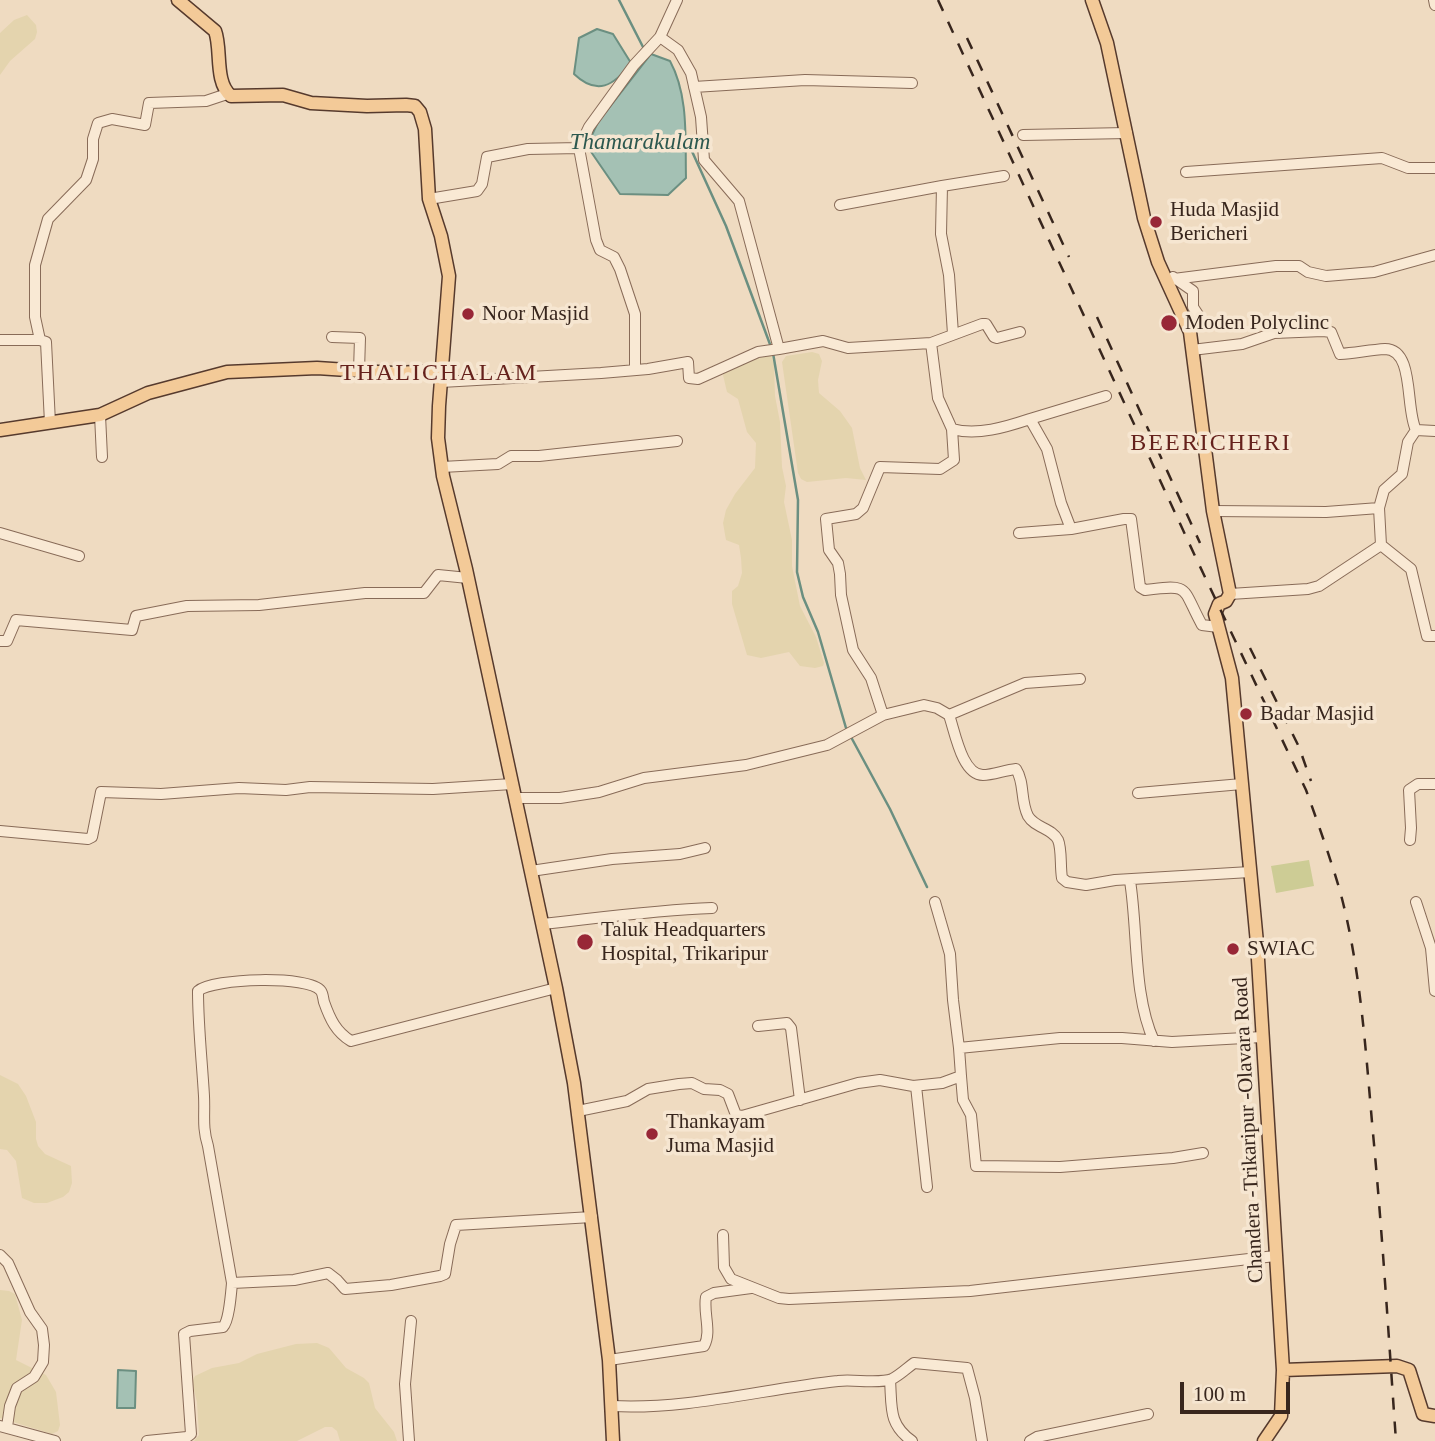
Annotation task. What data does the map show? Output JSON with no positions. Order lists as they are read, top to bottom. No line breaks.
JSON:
{"streets":{"main road":["Chandera -Trikaripur -Olavara Road"]},"districts":["THALICHALAM","BEERICHERI"],"water":["Thamarakulam"],"places":["Huda Masjid Bericheri","Noor Masjid","Moden Polyclinc","Badar Masjid","Taluk Headquarters Hospital, Trikaripur","SWIAC","Thankayam Juma Masjid"],"scale_bar":"100 m"}
